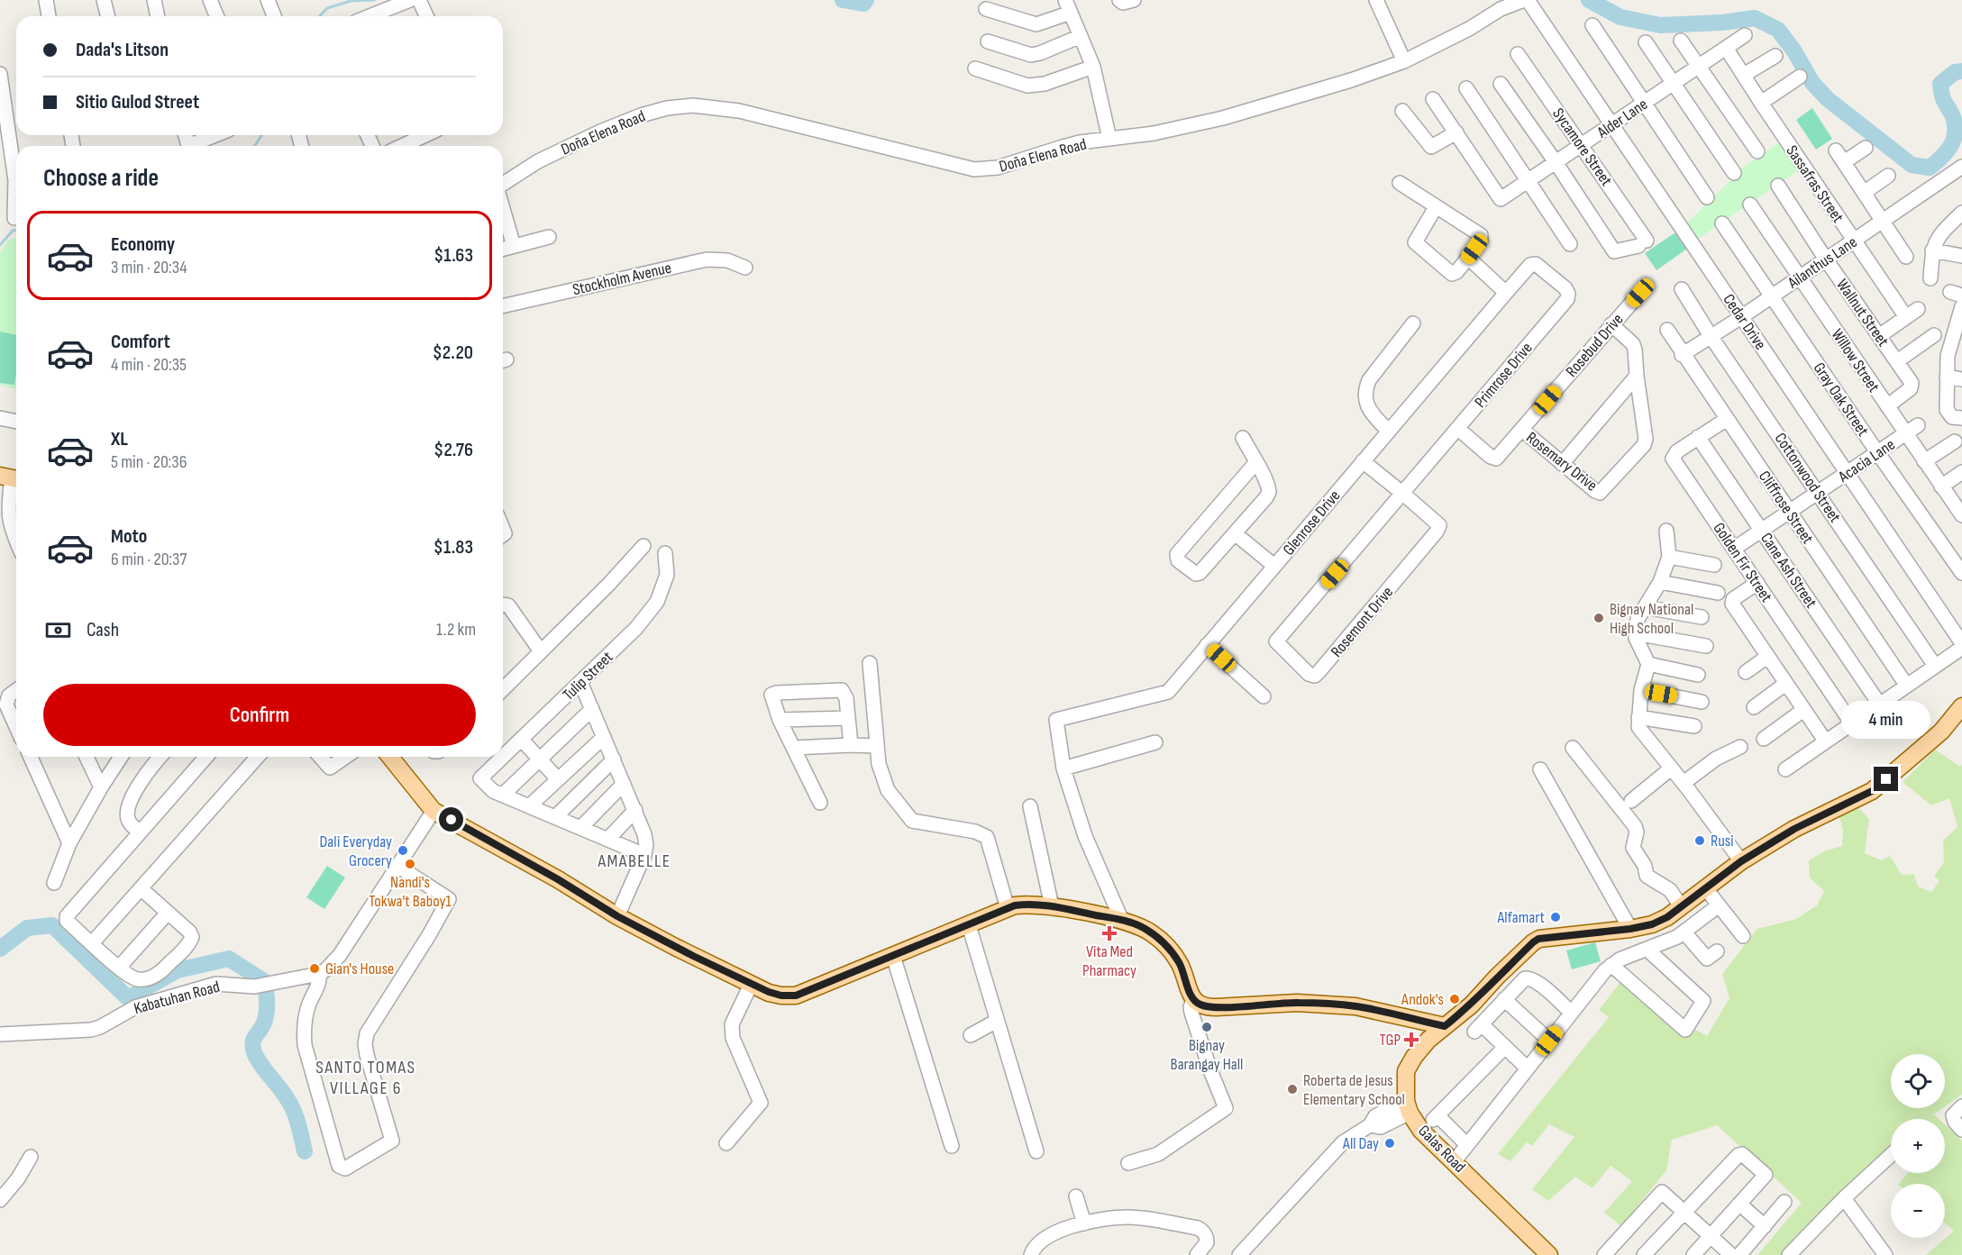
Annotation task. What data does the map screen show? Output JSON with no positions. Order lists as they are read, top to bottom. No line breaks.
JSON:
{"streets":{"main road":["Galas Road"],"street":["Alder Lane","Doña Elena Road","Sycamore Street","Sassafras Street","Ailanthus Lane","Stockholm Avenue","Wallnut Street","Cedar Drive","Rosebud Drive","Willow Street","Primrose Drive","Gray Oak Street","Acacia Lane","Rosemary Drive","Cottonwood Street","Cliffrose Street","Glenrose Drive","Golden Fir Street","Cane Ash Street","Rosemont Drive","Tulip Street","Kabatuhan Road"]},"crossings":[["Alder Lane","Sycamore Street"],["Alder Lane","Sassafras Street"],["Alder Lane","Cedar Drive"],["Doña Elena Road","Cedar Drive"],["Sassafras Street","Ailanthus Lane"],["Ailanthus Lane","Wallnut Street"],["Ailanthus Lane","Cedar Drive"],["Ailanthus Lane","Willow Street"],["Ailanthus Lane","Gray Oak Street"],["Ailanthus Lane","Cottonwood Street"],["Ailanthus Lane","Cliffrose Street"],["Wallnut Street","Willow Street"],["Cedar Drive","Acacia Lane"],["Rosebud Drive","Primrose Drive"],["Rosebud Drive","Rosemary Drive"],["Willow Street","Acacia Lane"],["Primrose Drive","Glenrose Drive"],["Primrose Drive","Rosemont Drive"],["Gray Oak Street","Acacia Lane"],["Acacia Lane","Cottonwood Street"],["Acacia Lane","Cliffrose Street"],["Acacia Lane","Golden Fir Street"],["Acacia Lane","Cane Ash Street"],["Cliffrose Street","Golden Fir Street"],["Golden Fir Street","Cane Ash Street"]],"districts":["AMABELLE","SANTO TOMAS VILLAGE 6"],"places":{"other":["Bignay National High School","Rusi","Dali Everyday Grocery","Nandi's Tokwa't Baboy1","Alfamart","Gian's House","Andok's","Bignay Barangay Hall","Roberta de Jesus Elementary School","All Day"],"health":["Vita Med Pharmacy","TGP"]},"page":{"banner":["Dada's Litson","Sitio Gulod Street"],"heading":"Choose a ride","list":[{"name":"Economy","note":"3 min · 20:34","value":"$1.63"},{"name":"Comfort","note":"4 min · 20:35","value":"$2.20"},{"name":"XL","note":"5 min · 20:36","value":"$2.76"},{"name":"Moto","note":"6 min · 20:37","value":"$1.83"}],"pay":["Cash","1.2 km"],"buttons":"Confirm","bubble":"4 min","map_buttons":["+","−"]}}
